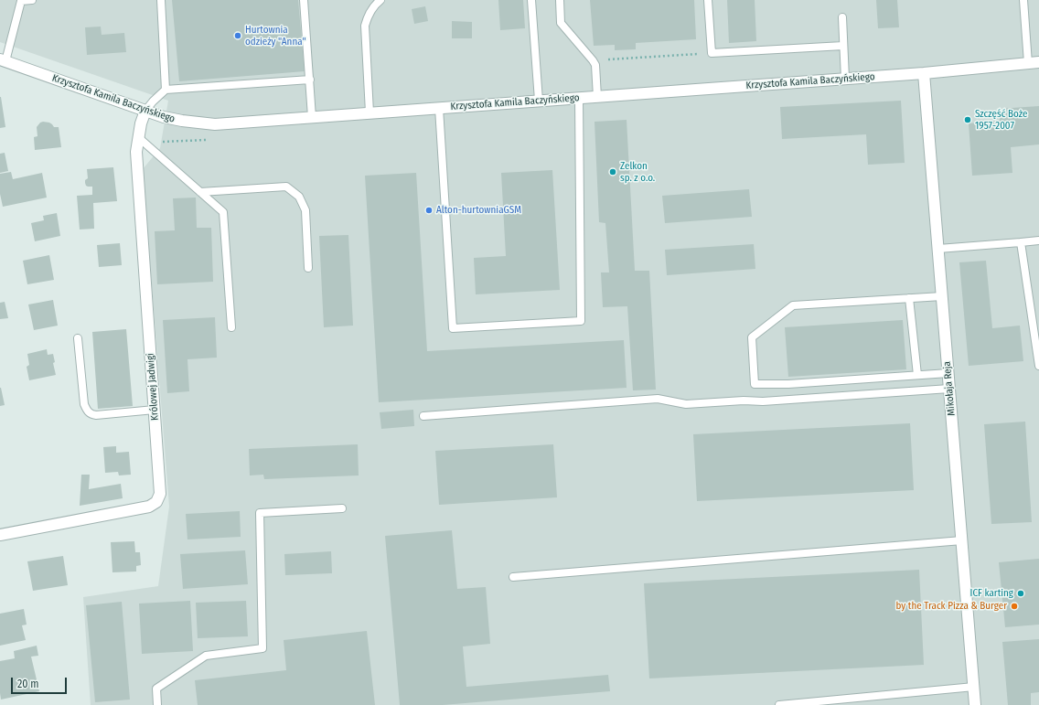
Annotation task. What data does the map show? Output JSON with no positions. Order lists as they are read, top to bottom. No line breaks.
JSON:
{"streets":{"street":["Krzysztofa Kamila Baczyńskiego","Królowej Jadwigi","Mikołaja Reja"]},"crossings":[["Krzysztofa Kamila Baczyńskiego","Królowej Jadwigi"],["Krzysztofa Kamila Baczyńskiego","Mikołaja Reja"]],"places":["Hurtownia odzieży \"Anna\"","Szczęść Boże 1957-2007","Zelkon sp. z o.o.","Alton-hurtowniaGSM","ICF karting","by the Track Pizza & Burger"],"scale_bar":"20 m"}
